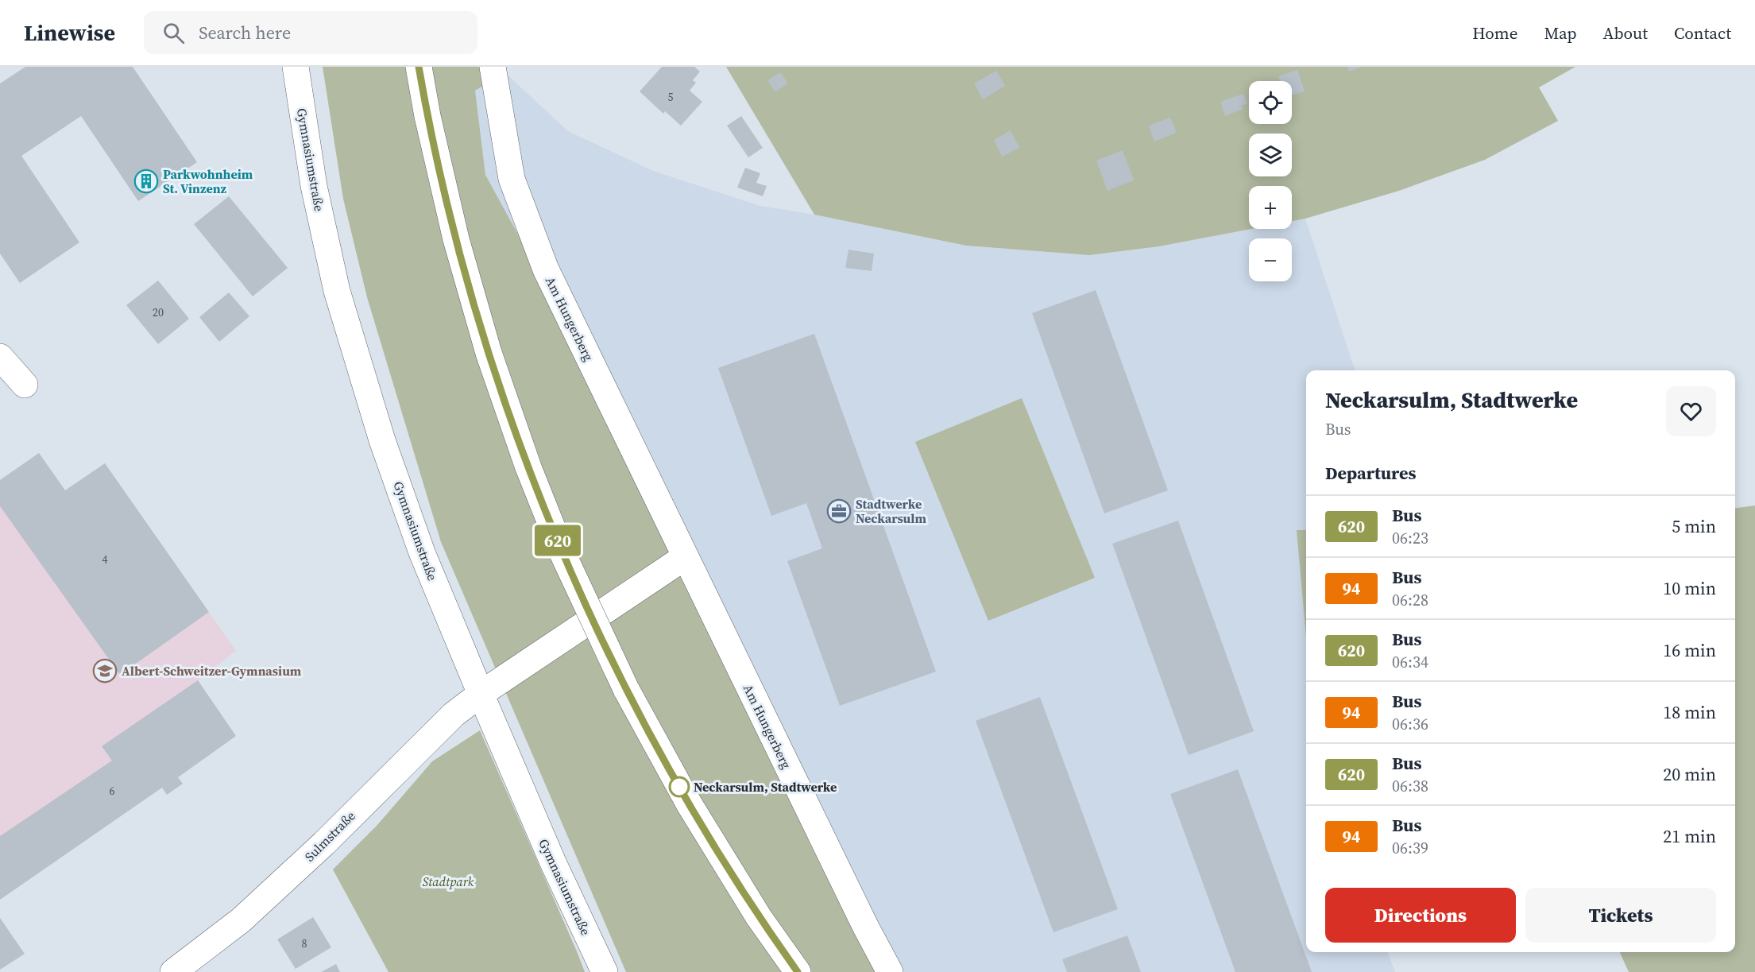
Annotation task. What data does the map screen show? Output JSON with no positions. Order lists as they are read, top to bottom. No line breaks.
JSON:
{"streets":{"main road":["Gymnasiumstraße","Am Hungerberg","Sulmstraße"]},"crossings":[["Gymnasiumstraße","Sulmstraße"]],"parks":["Stadtpark"],"places":{"building":["Parkwohnheim St. Vinzenz"],"office":["Stadtwerke Neckarsulm"],"school or university":["Albert-Schweitzer-Gymnasium"],"other":["Neckarsulm, Stadtwerke"]},"lines":["bus line 620"],"house_numbers":["5","20","4","6","8"],"page":{"header":"Linewise","search":"Search here","nav":["Home","Map","About","Contact"],"on_map":"620","map_buttons":["+","−"],"heading":[["Neckarsulm, Stadtwerke","Bus"],"Departures"],"list":[{"mark":"620","name":"Bus","note":"06:23","value":"5 min"},{"mark":"94","name":"Bus","note":"06:28","value":"10 min"},{"mark":"620","name":"Bus","note":"06:34","value":"16 min"},{"mark":"94","name":"Bus","note":"06:36","value":"18 min"},{"mark":"620","name":"Bus","note":"06:38","value":"20 min"},{"mark":"94","name":"Bus","note":"06:39","value":"21 min"}],"buttons":["Directions","Tickets"]}}
